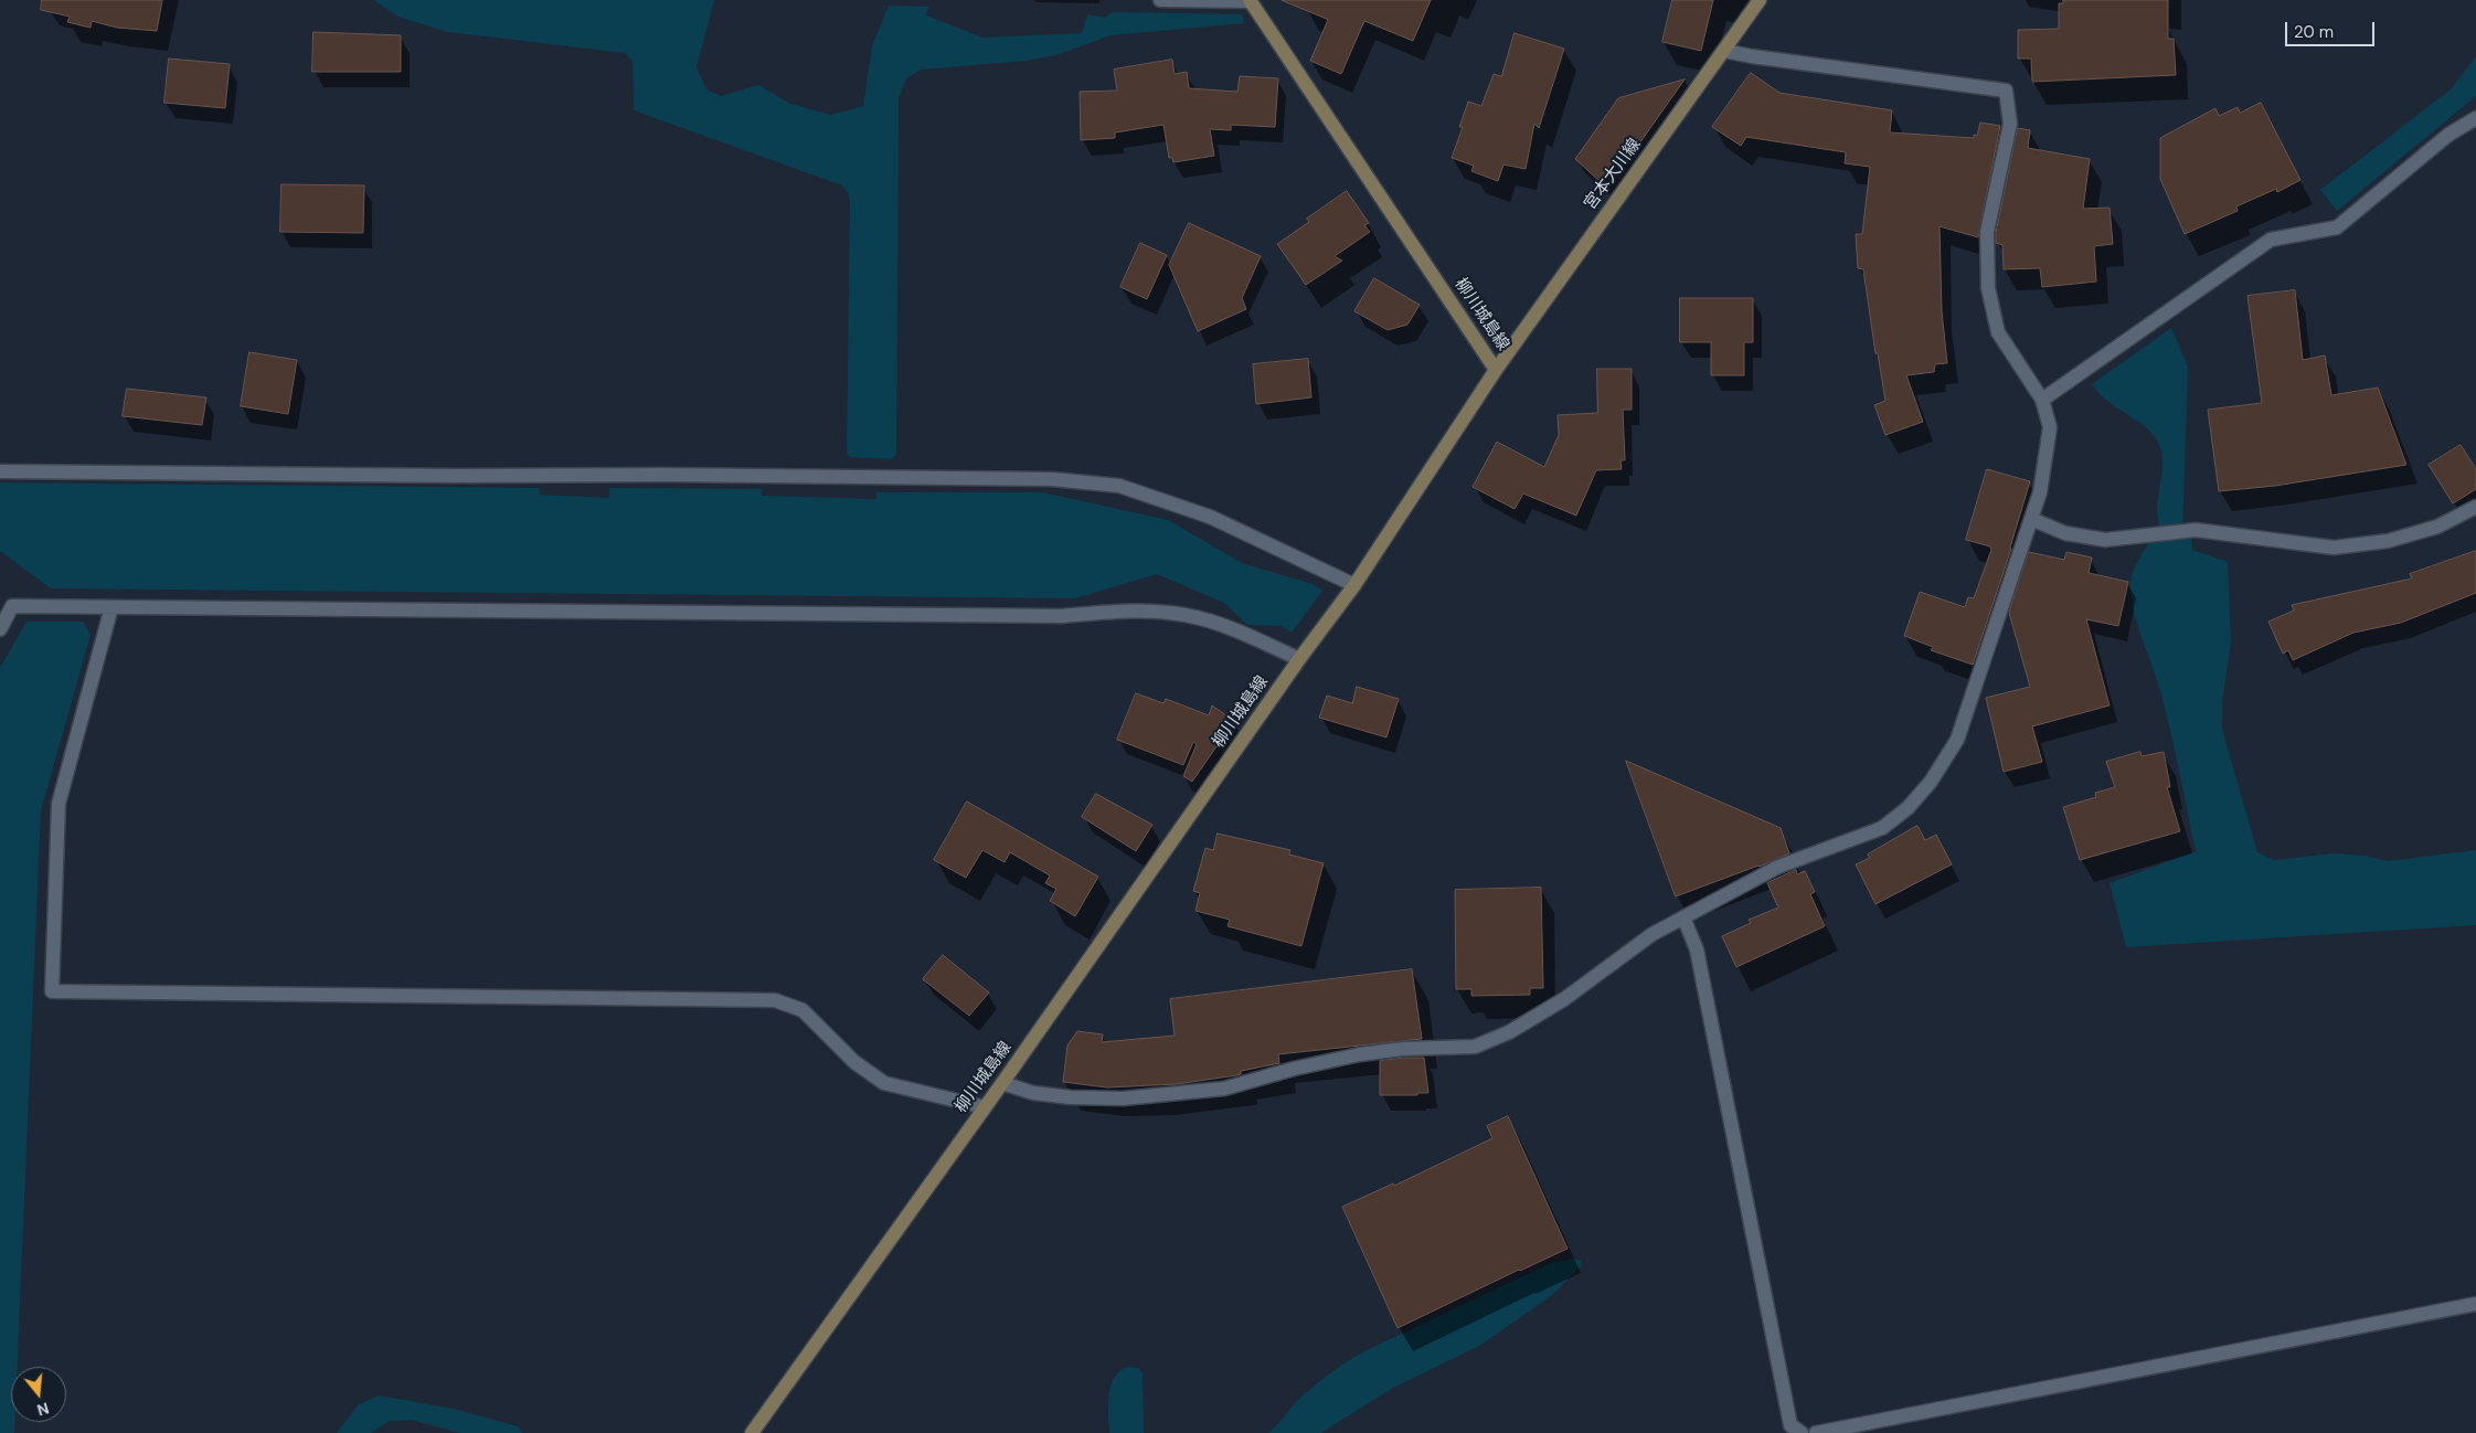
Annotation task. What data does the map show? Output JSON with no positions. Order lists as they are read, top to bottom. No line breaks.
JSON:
{"streets":{"main road":["宮本大川線","柳川城島線"]},"crossings":[["宮本大川線","柳川城島線"]],"scale_bar":"20 m","north":"bottom"}
